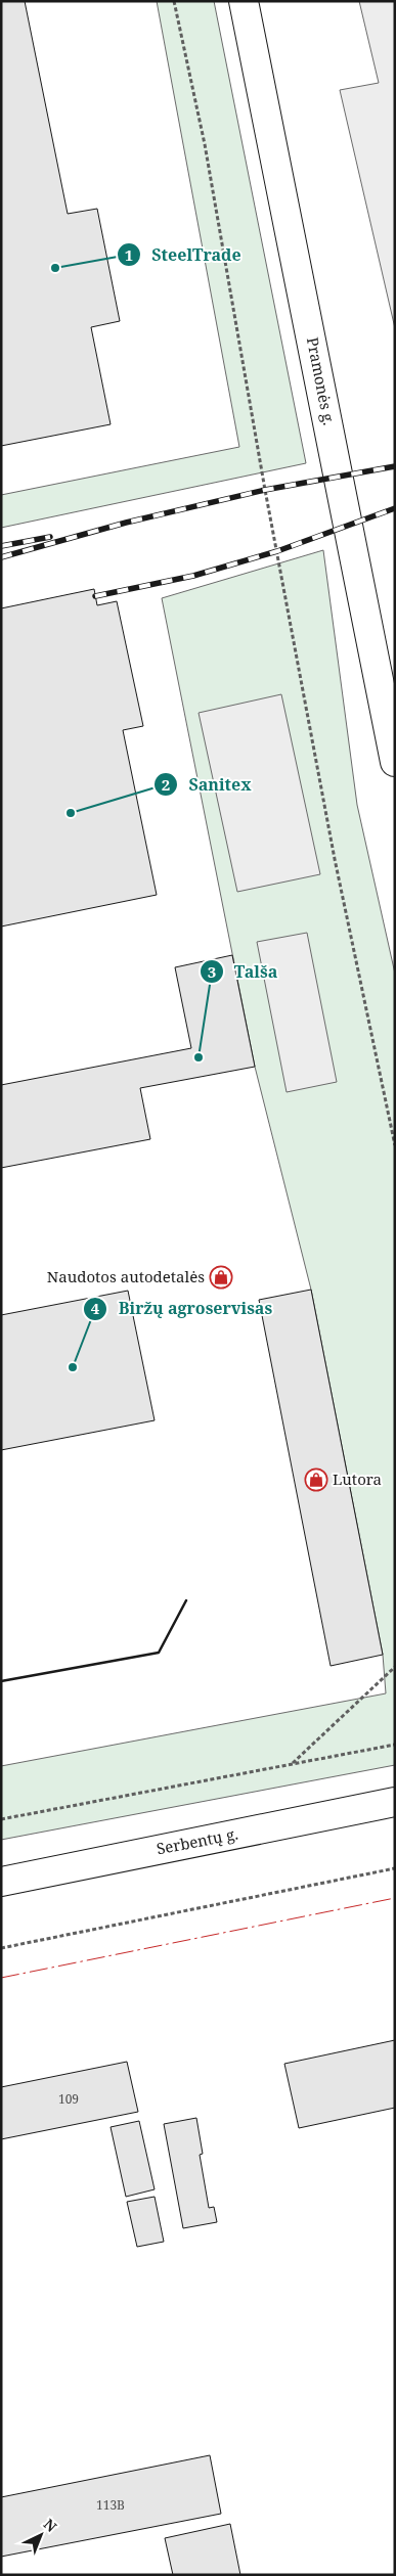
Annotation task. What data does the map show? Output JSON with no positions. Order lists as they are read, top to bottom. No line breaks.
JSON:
{"streets":{"main road":["Pramonės g.","Serbentų g."]},"places":{"other":["SteelTrade","Sanitex","Talša","Biržų agroservisas"],"shop":["Naudotos autodetalės","Lutora"]},"house_numbers":["109","113B"],"north":"top right"}
